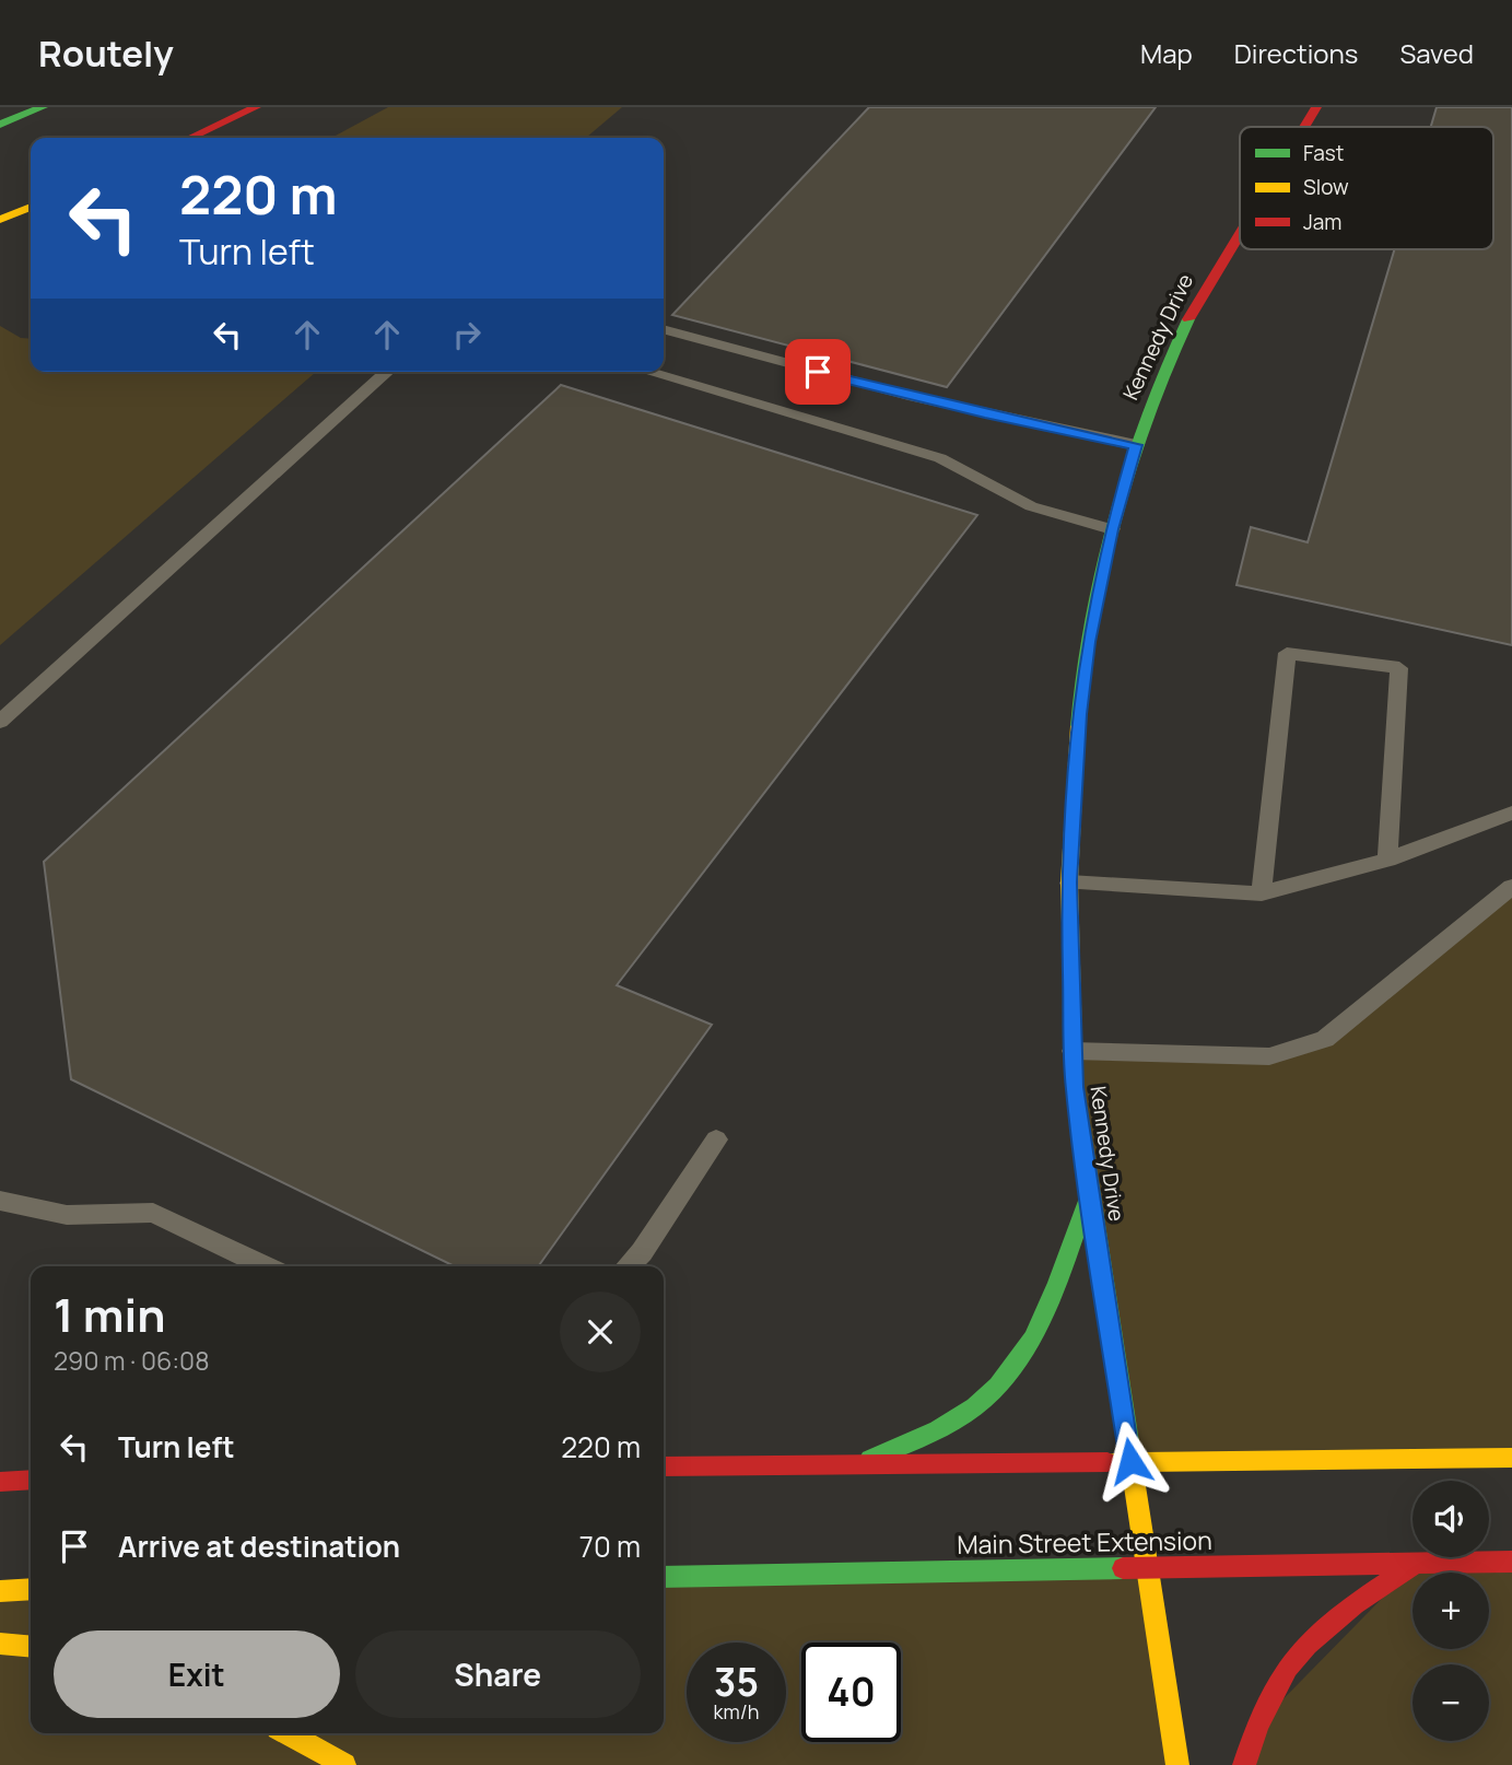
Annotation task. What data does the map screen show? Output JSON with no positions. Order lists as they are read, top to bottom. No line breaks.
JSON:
{"streets":{"main road":["Kennedy Drive","Main Street Extension"]},"crossings":[["Kennedy Drive","Main Street Extension"]],"legend":["Fast","Slow","Jam"],"page":{"header":"Routely","nav":["Map","Directions","Saved"],"turn":["220 m","Turn left"],"heading":["1 min","290 m · 06:08"],"list":[{"name":"Turn left","value":"220 m"},{"name":"Arrive at destination","value":"70 m"}],"map_buttons":["+","−"],"buttons":["Exit","Share"],"speed":"35 km/h","limit":"40"}}
